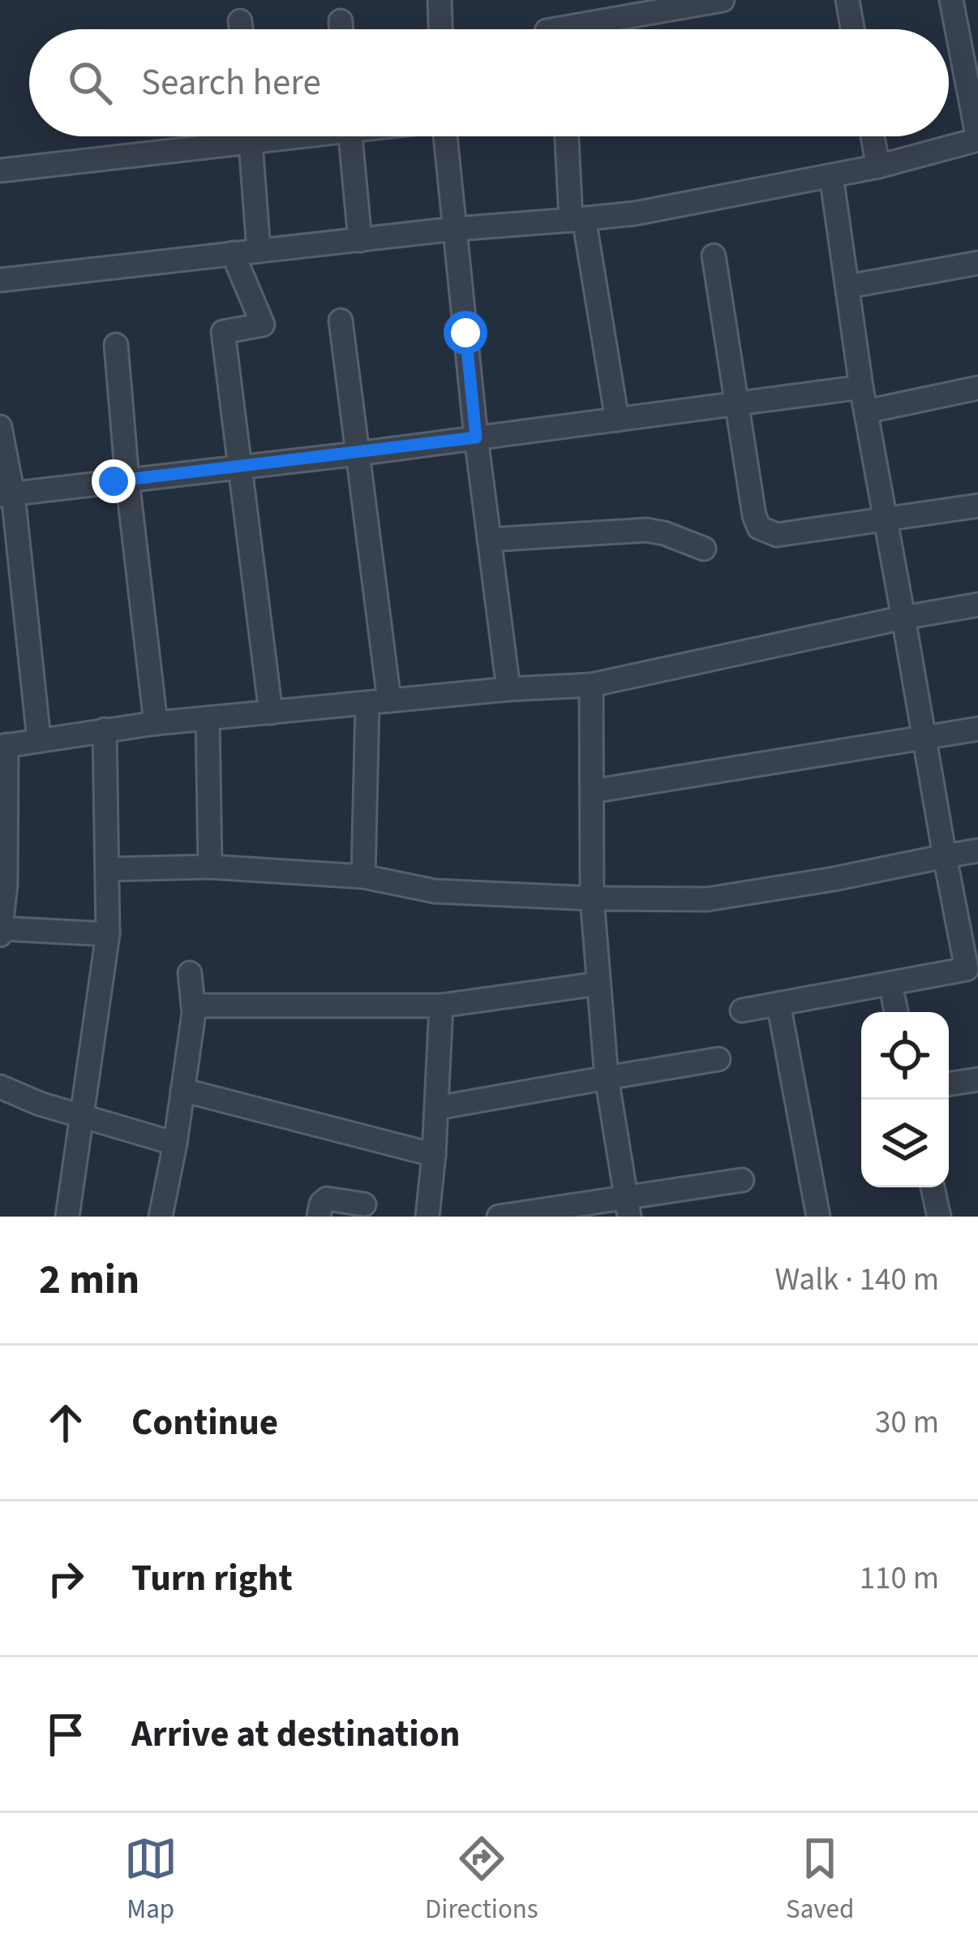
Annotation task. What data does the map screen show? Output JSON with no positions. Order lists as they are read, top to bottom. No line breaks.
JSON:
{"page":{"search":"Search here","heading":["2 min","Walk · 140 m"],"list":[["Continue","30 m"],["Turn right","110 m"],"Arrive at destination"],"nav":["Map","Directions","Saved"]}}
